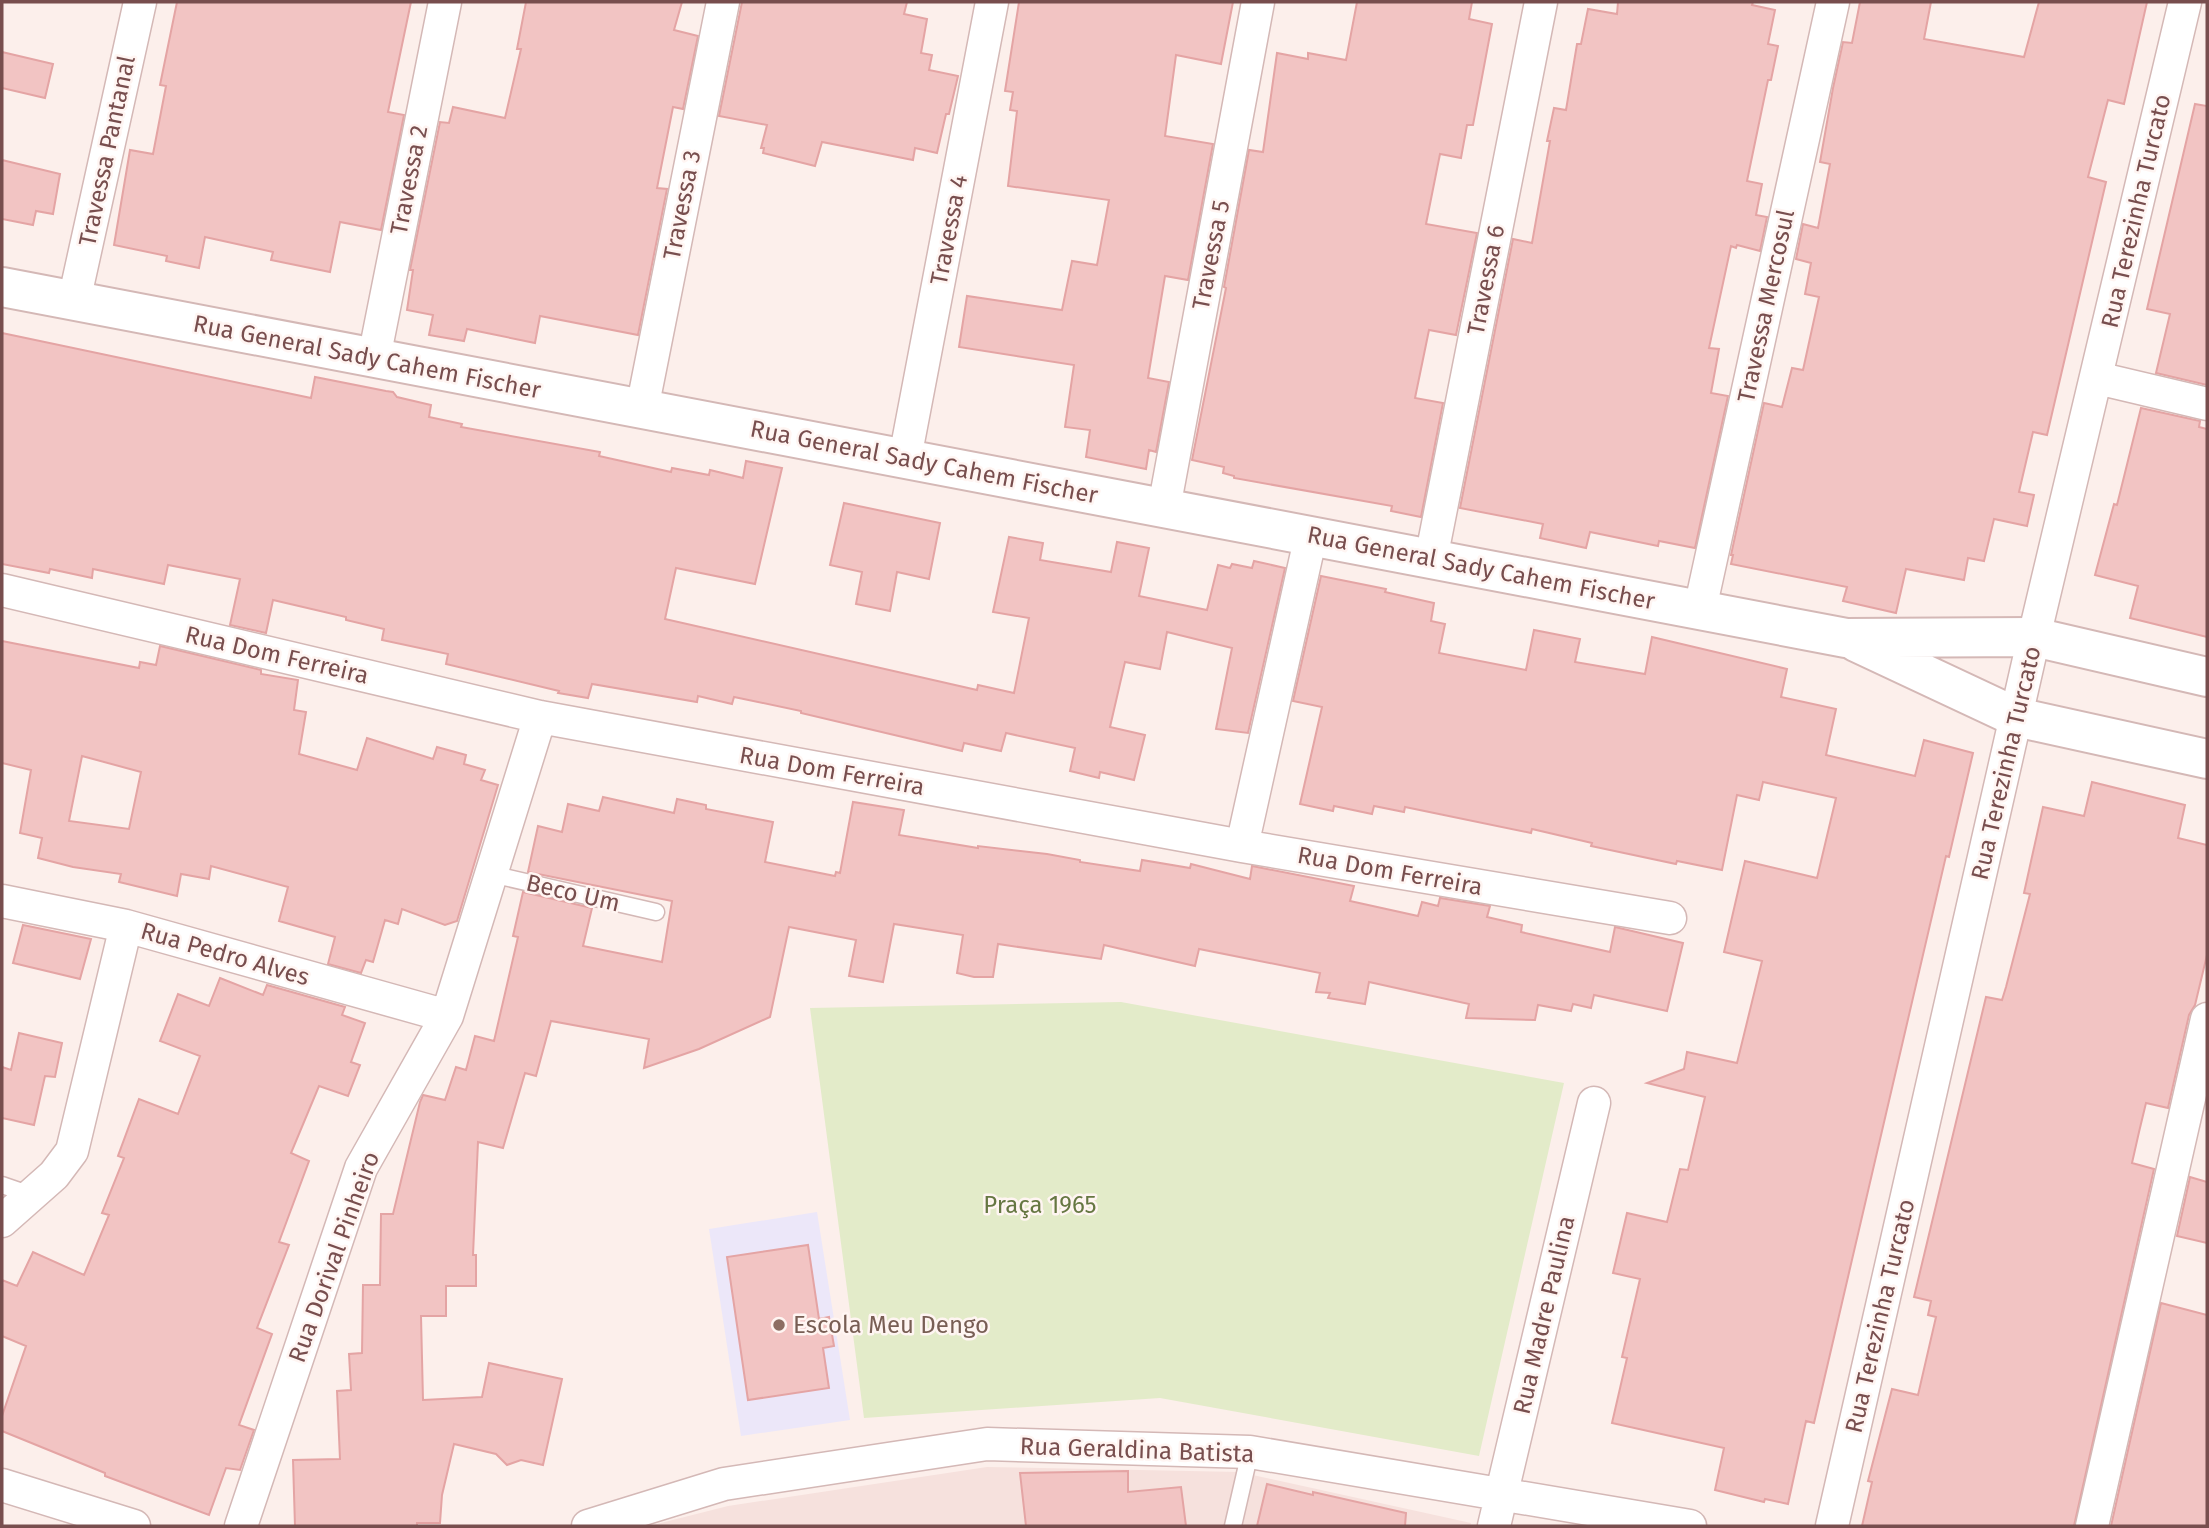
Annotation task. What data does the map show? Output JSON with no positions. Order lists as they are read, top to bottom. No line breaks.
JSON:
{"streets":{"street":["Travessa Pantanal","Travessa 2","Travessa 3","Rua Terezinha Turcato","Travessa 4","Travessa 5","Travessa 6","Travessa Mercosul","Rua General Sady Cahem Fischer","Rua Dom Ferreira","Rua Pedro Alves","Rua Dorival Pinheiro","Rua Madre Paulina","Rua Geraldina Batista"],"lane":["Beco Um"]},"crossings":[["Travessa Pantanal","Rua General Sady Cahem Fischer"],["Travessa 2","Rua General Sady Cahem Fischer"],["Travessa 3","Rua General Sady Cahem Fischer"],["Travessa 4","Rua General Sady Cahem Fischer"],["Travessa 5","Rua General Sady Cahem Fischer"],["Travessa 6","Rua General Sady Cahem Fischer"],["Travessa Mercosul","Rua General Sady Cahem Fischer"],["Rua Dom Ferreira","Rua Dorival Pinheiro"],["Beco Um","Rua Dorival Pinheiro"],["Rua Pedro Alves","Rua Dorival Pinheiro"],["Rua Madre Paulina","Rua Geraldina Batista"]],"parks":["Praça 1965"],"places":["Escola Meu Dengo"]}
